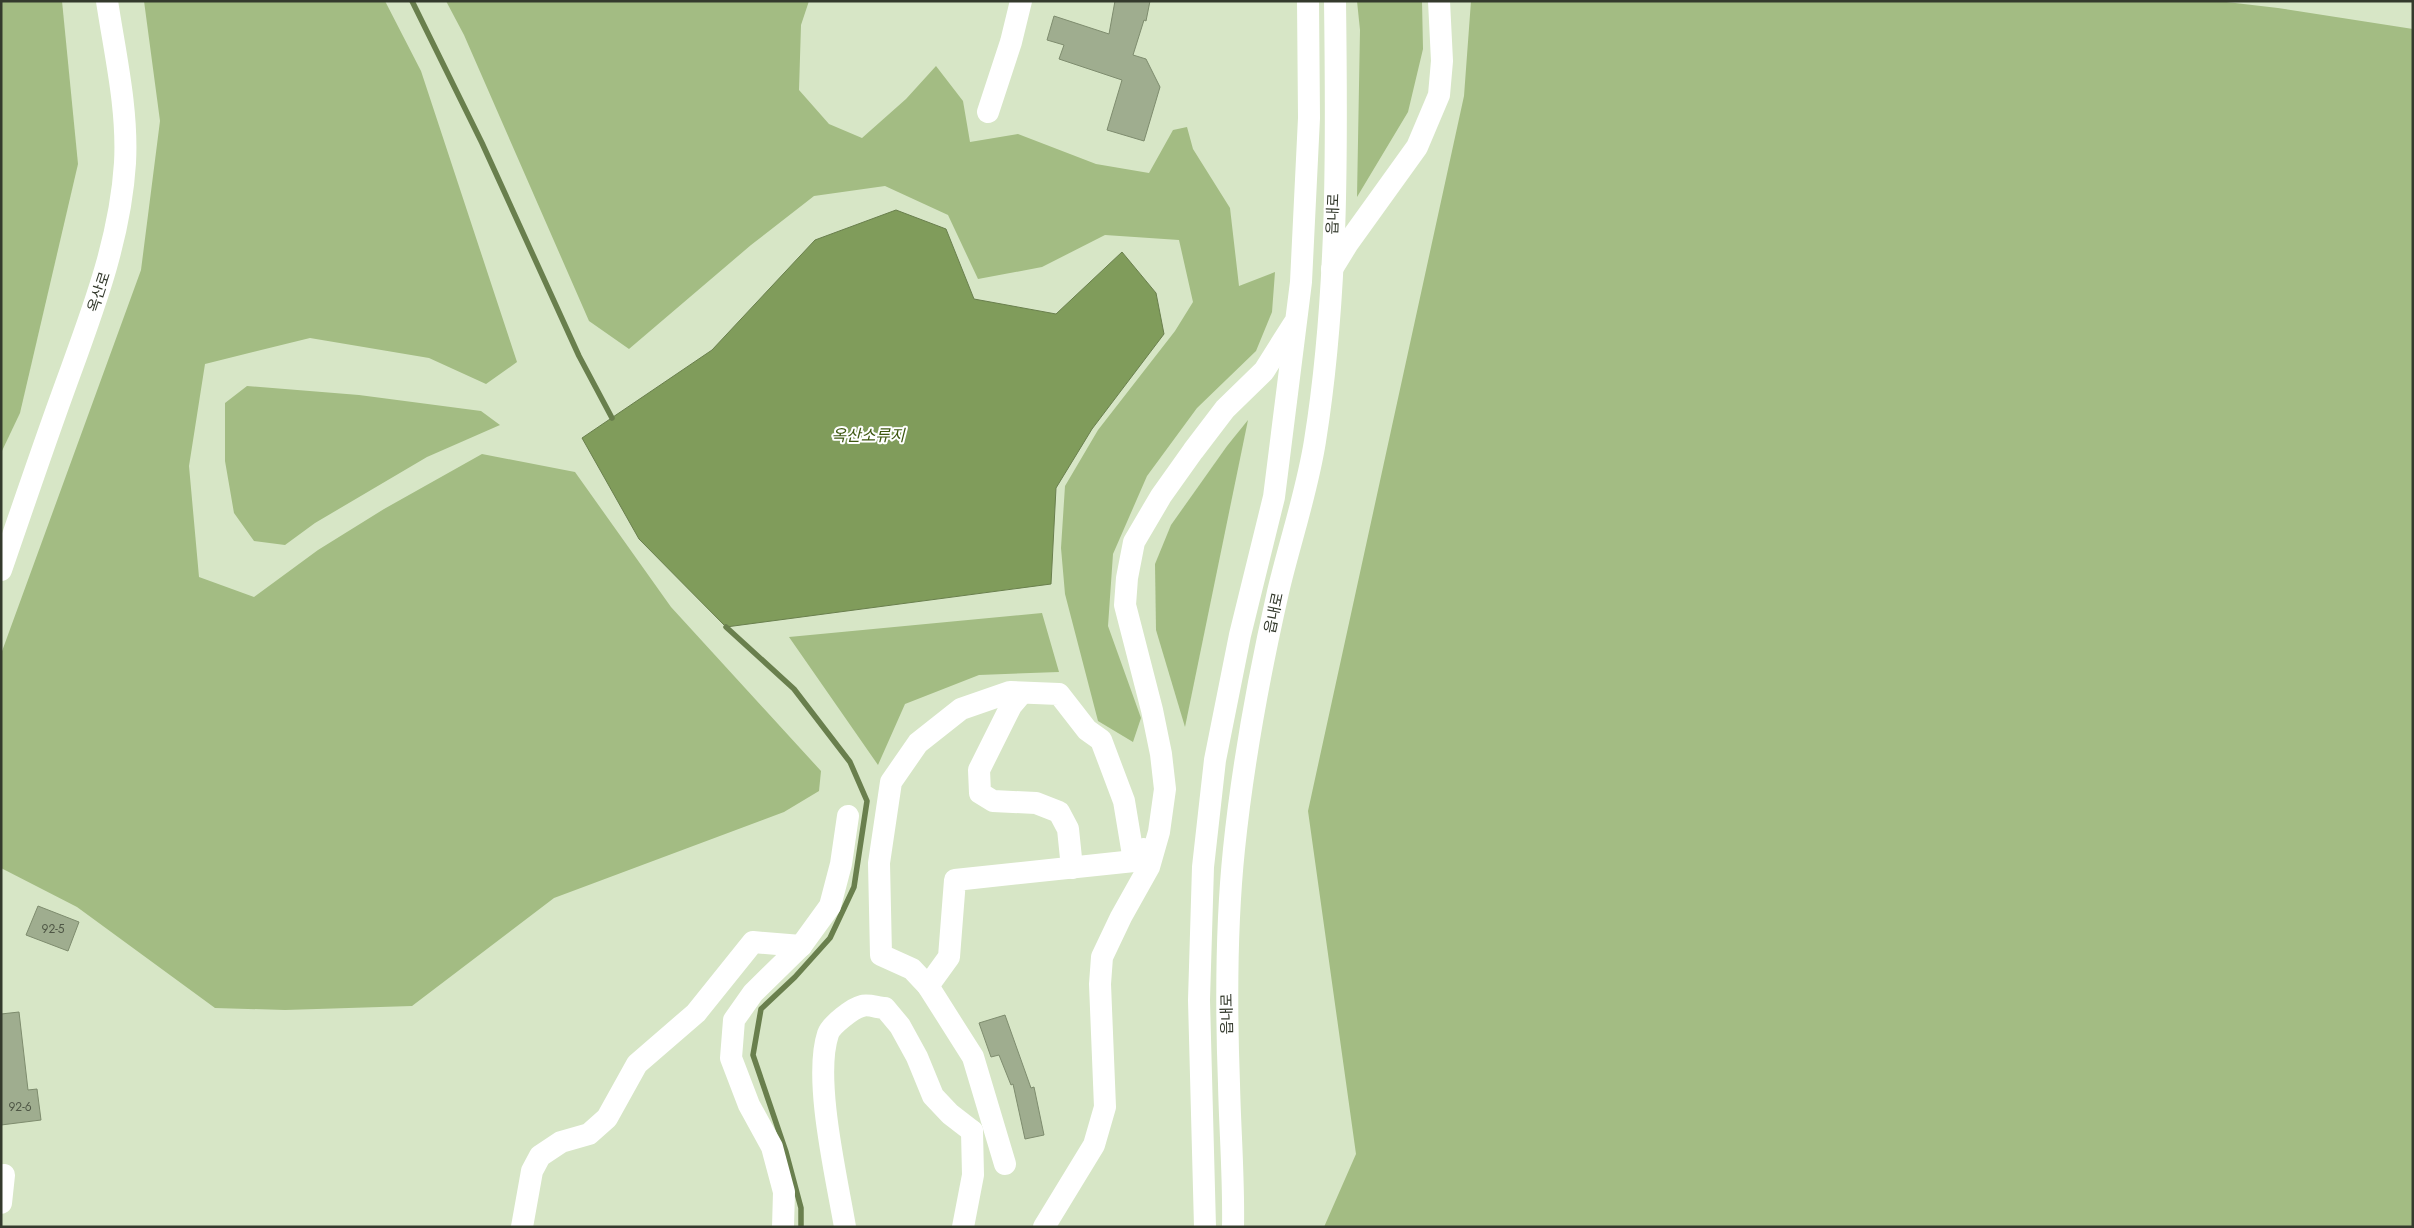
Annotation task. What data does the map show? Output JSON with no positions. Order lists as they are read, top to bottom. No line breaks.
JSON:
{"streets":{"street":["읍내로","옥산로"]},"water":["옥산소류지"],"house_numbers":["92-5","92-6"]}
